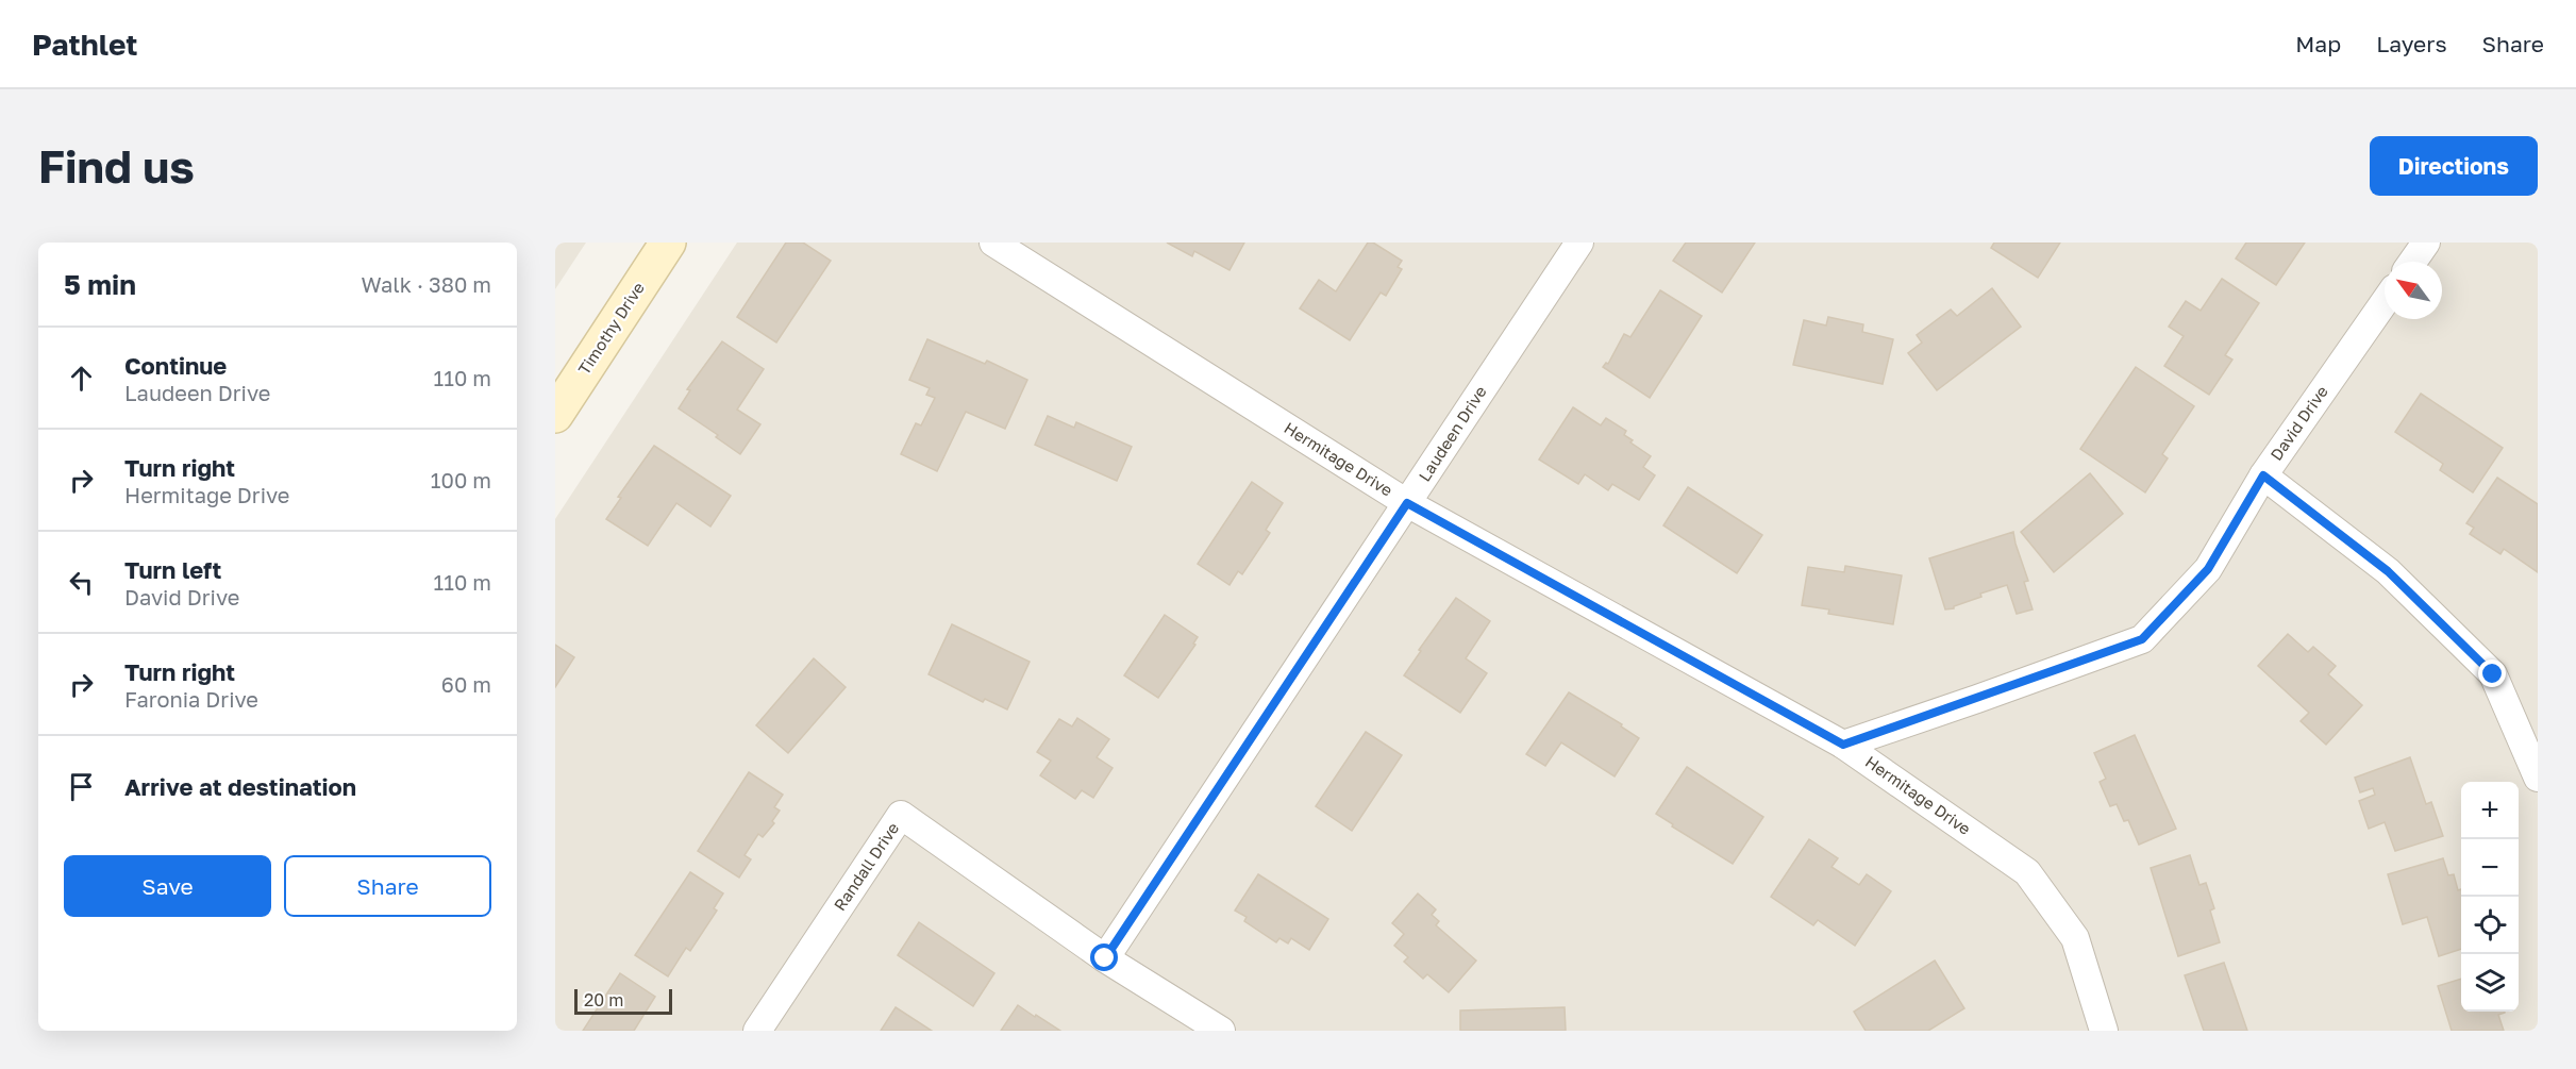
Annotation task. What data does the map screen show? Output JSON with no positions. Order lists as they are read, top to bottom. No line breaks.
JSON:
{"streets":{"street":["Timothy Drive","David Drive","Laudeen Drive","Hermitage Drive","Randall Drive"]},"crossings":[["David Drive","Hermitage Drive"],["Laudeen Drive","Hermitage Drive"],["Laudeen Drive","Randall Drive"]],"scale_bar":"20 m","north":"top left","page":{"header":"Pathlet","nav":["Map","Layers","Share"],"buttons":["Directions",["Save","Share"]],"title":"Find us","heading":["5 min","Walk · 380 m"],"list":[["Continue","Laudeen Drive","110 m"],["Turn right","Hermitage Drive","100 m"],["Turn left","David Drive","110 m"],["Turn right","Faronia Drive","60 m"],"Arrive at destination"],"map_buttons":["+","−"],"scale":"20 m"}}
